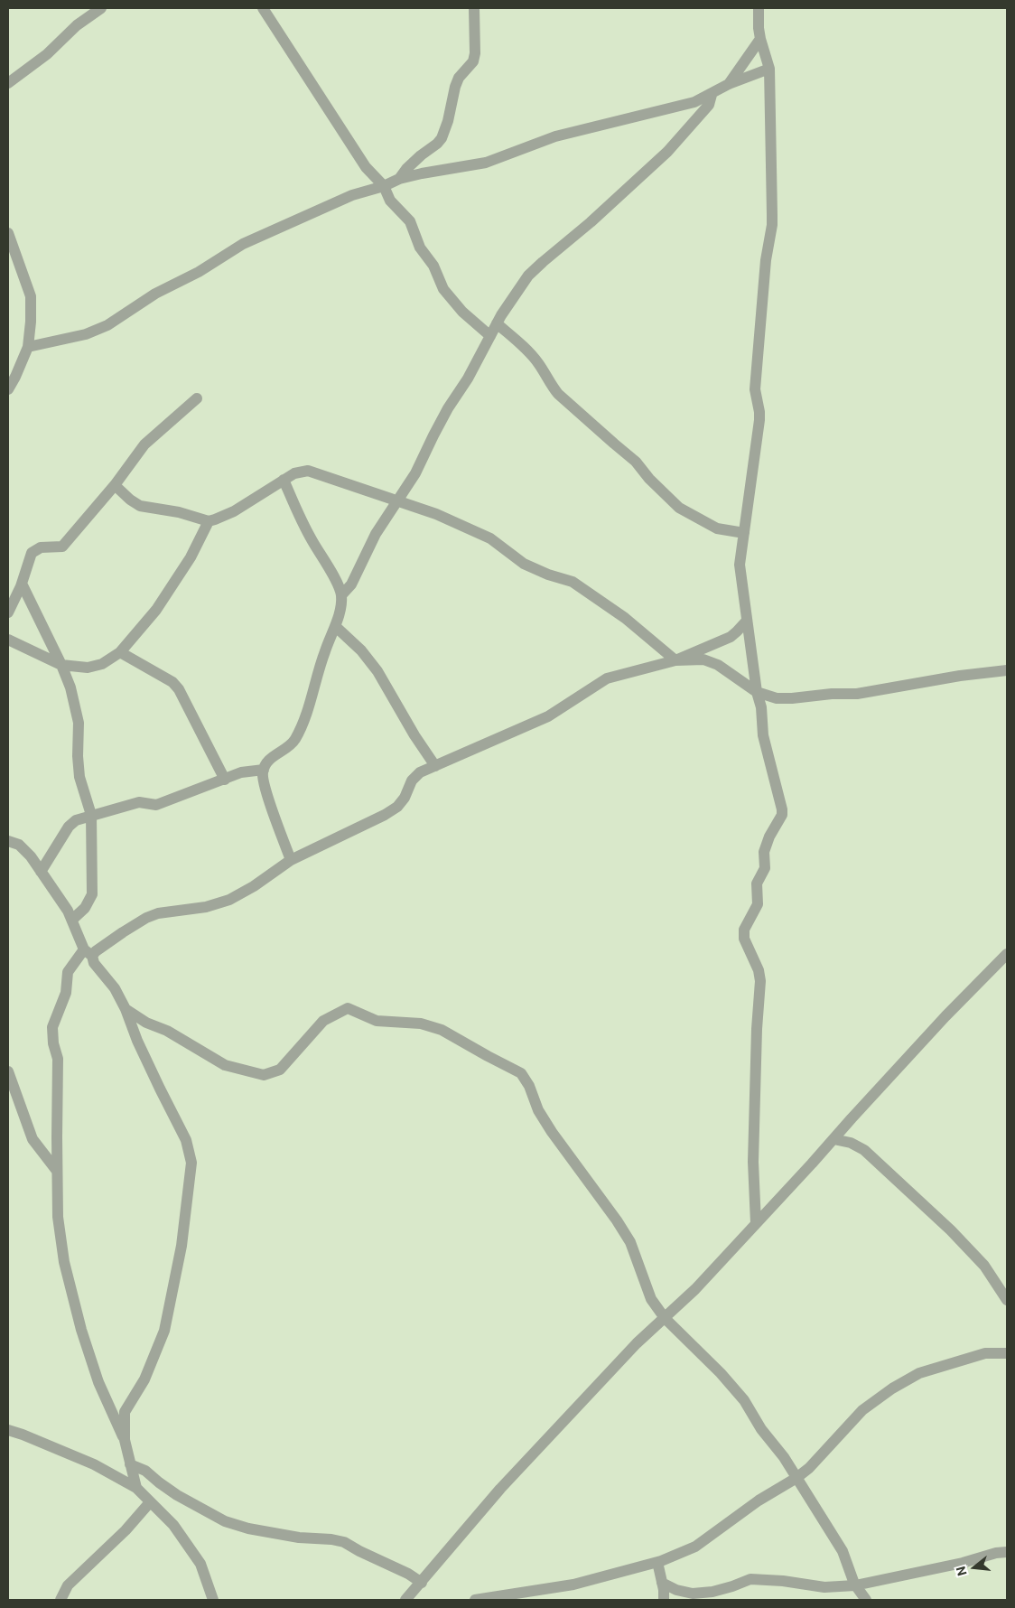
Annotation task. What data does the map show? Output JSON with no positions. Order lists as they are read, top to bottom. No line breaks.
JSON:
{"north":"left"}
